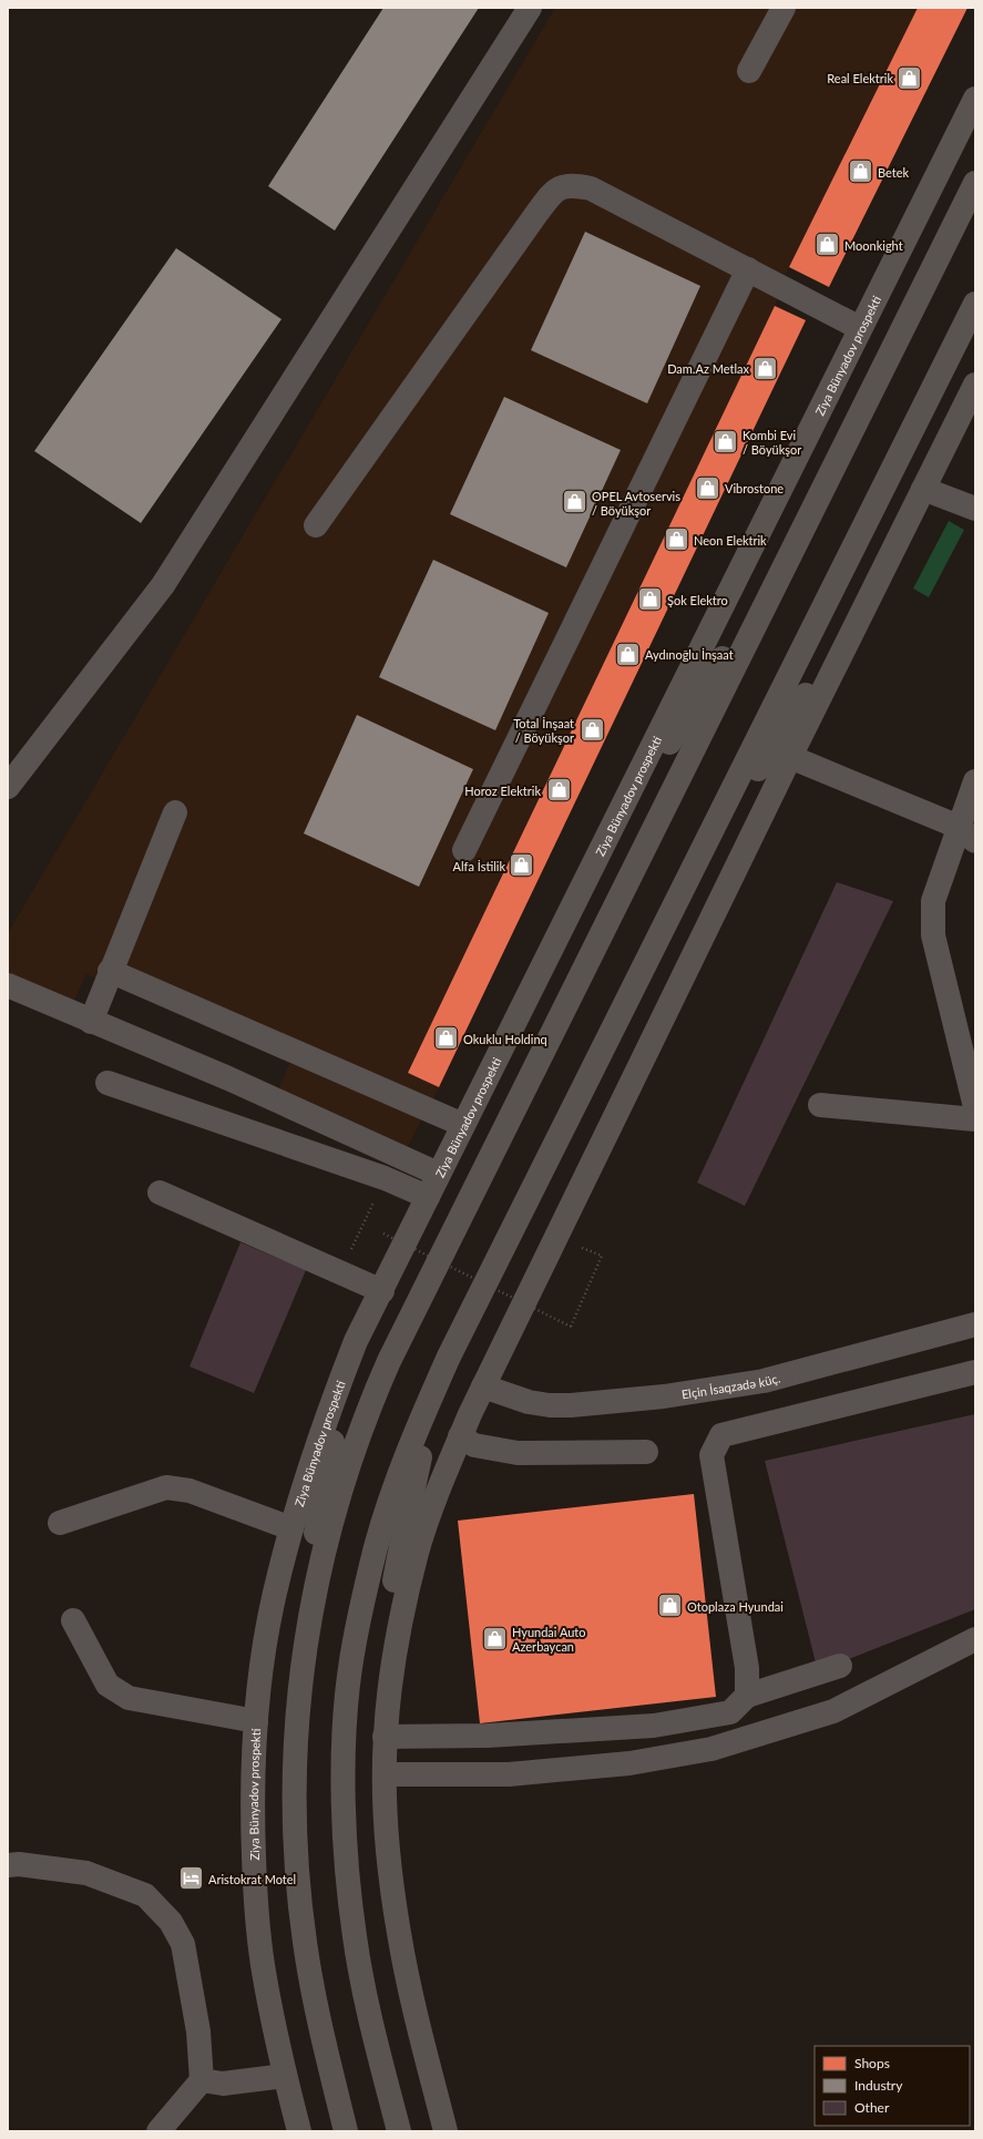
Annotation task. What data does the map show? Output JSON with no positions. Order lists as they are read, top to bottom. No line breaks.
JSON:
{"streets":{"main road":["Ziya Bünyadov prospekti"],"street":["Elçin İsaqzadə küç."]},"places":{"shop":["Real Elektrik","Betek","Moonkight","Dam.Az Metlax","Kombi Evi / Böyükşor","Vibrostone","OPEL Avtoservis / Böyükşor","Neon Elektrik","Şok Elektro","Aydınoğlu İnşaat","Total İnşaat / Böyükşor","Horoz Elektrik","Alfa İstilik","Okuklu Holdinq","Otoplaza Hyundai","Hyundai Auto Azerbaycan"],"hotel":["Aristokrat Motel"]},"legend":["Shops","Industry","Other"]}
